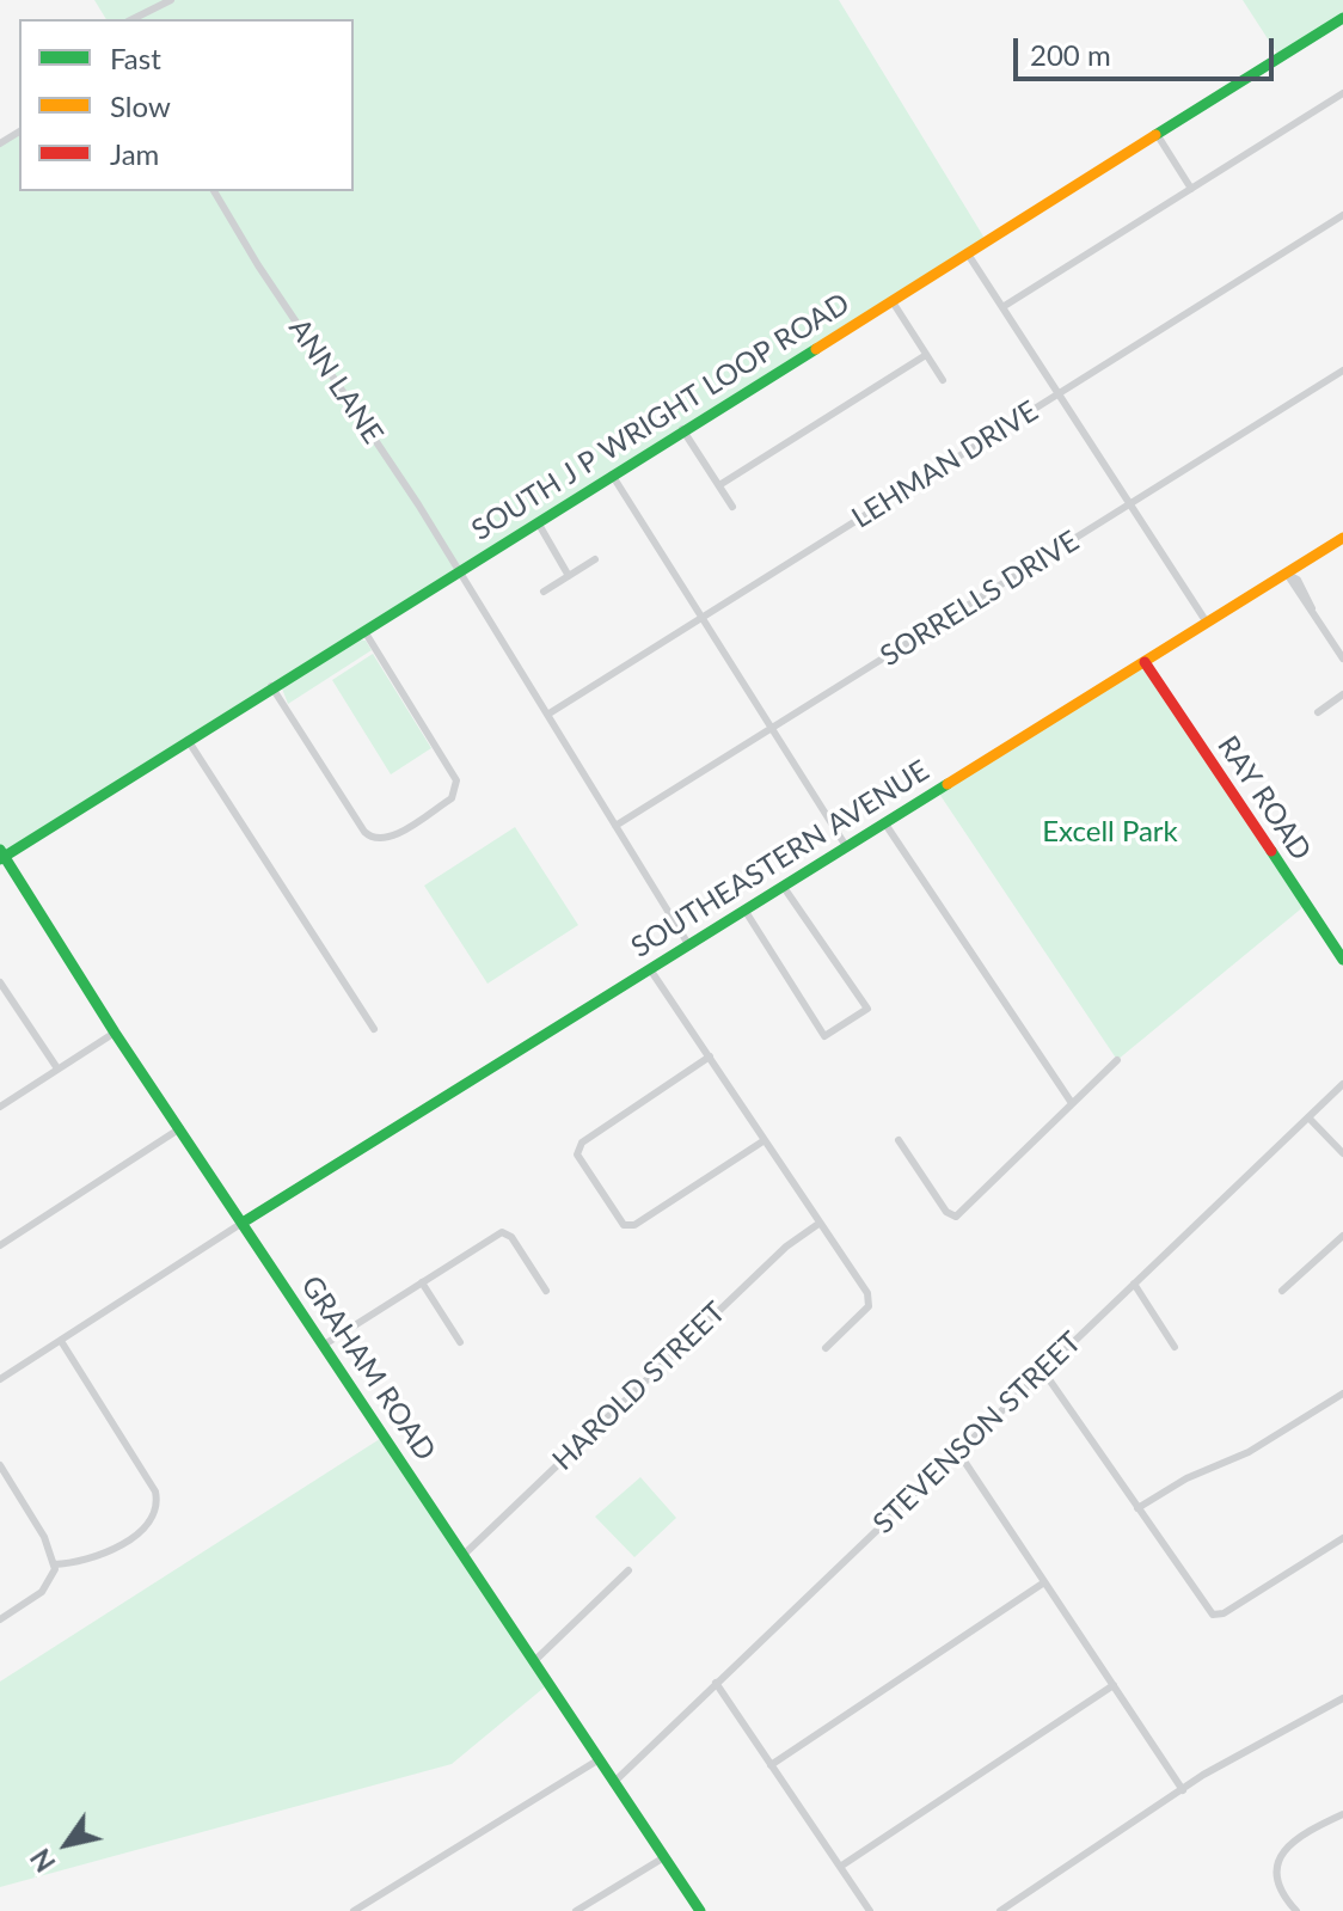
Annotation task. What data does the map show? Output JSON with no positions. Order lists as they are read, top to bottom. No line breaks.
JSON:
{"streets":{"main road":["SOUTH J P WRIGHT LOOP ROAD","RAY ROAD","SOUTHEASTERN AVENUE","GRAHAM ROAD"],"street":["ANN LANE","LEHMAN DRIVE","SORRELLS DRIVE","HAROLD STREET","STEVENSON STREET"]},"crossings":[["ANN LANE","SOUTH J P WRIGHT LOOP ROAD"],["ANN LANE","LEHMAN DRIVE"],["ANN LANE","SORRELLS DRIVE"],["ANN LANE","SOUTHEASTERN AVENUE"],["SOUTH J P WRIGHT LOOP ROAD","GRAHAM ROAD"],["RAY ROAD","SOUTHEASTERN AVENUE"],["SOUTHEASTERN AVENUE","GRAHAM ROAD"],["GRAHAM ROAD","HAROLD STREET"],["GRAHAM ROAD","STEVENSON STREET"]],"parks":["Excell Park"],"legend":["Fast","Slow","Jam"],"scale_bar":"200 m","north":"bottom left"}
